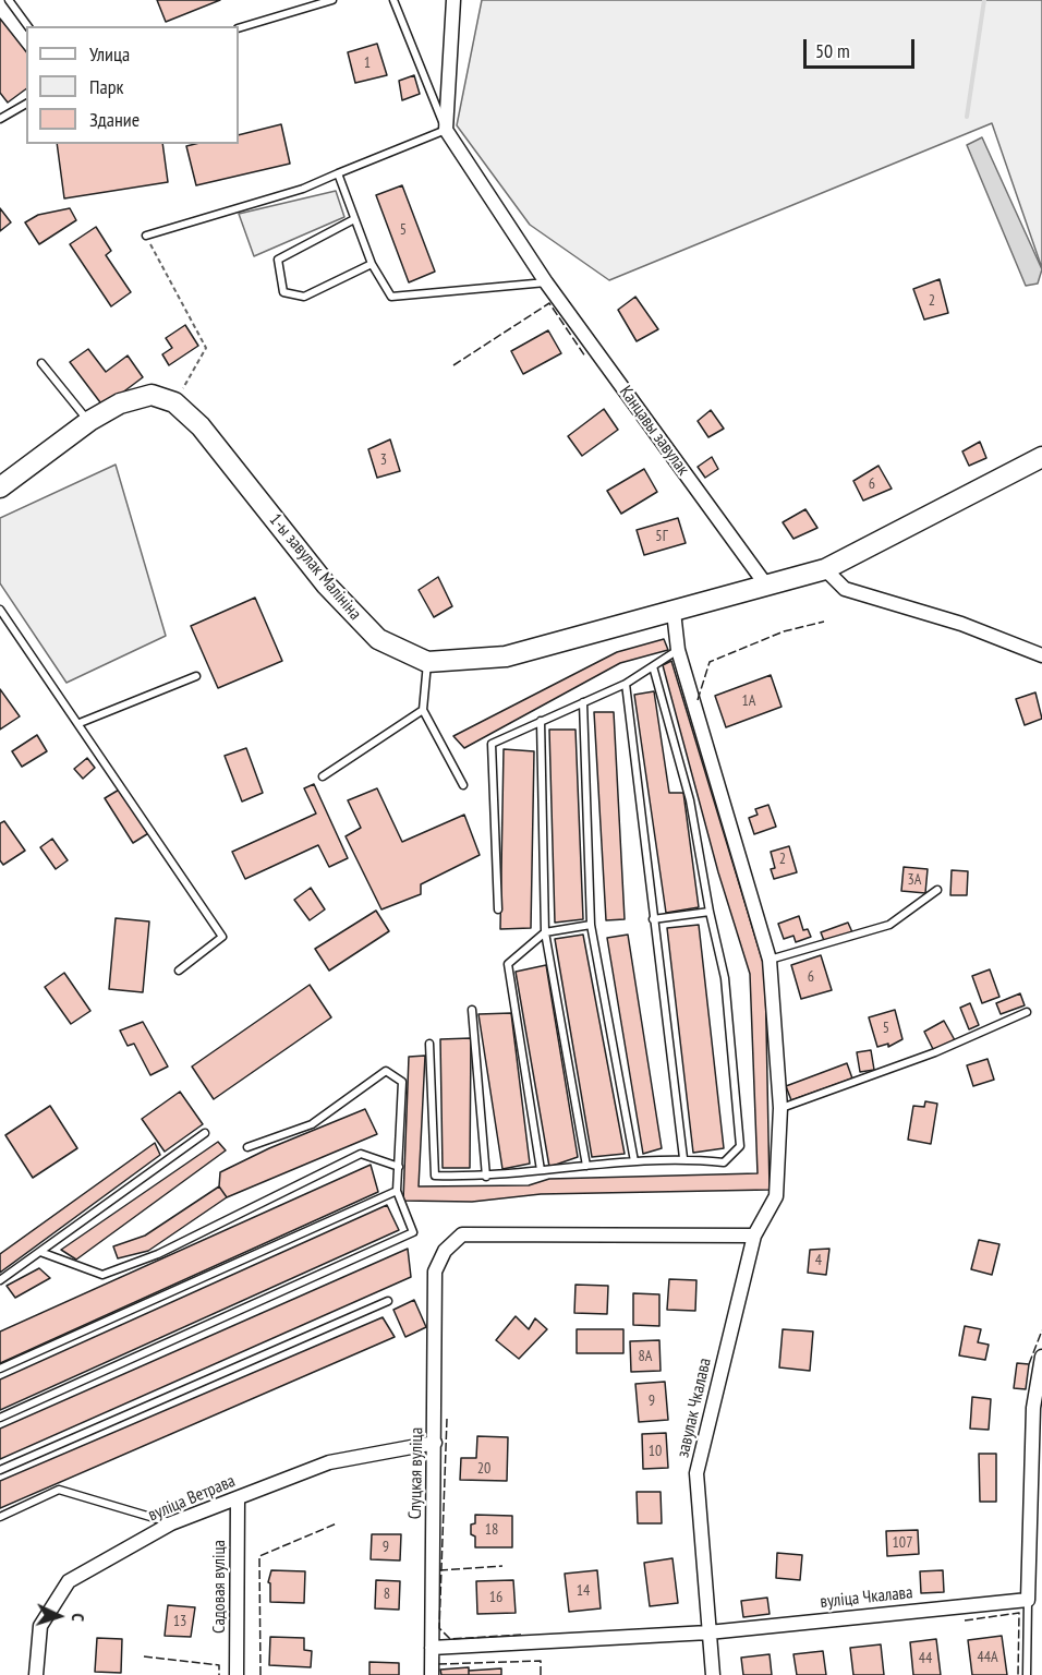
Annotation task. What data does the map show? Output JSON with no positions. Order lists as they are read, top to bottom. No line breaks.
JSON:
{"streets":{"street":["Канцавы завулак","1-ы завулак Малініна","завулак Чкалава","Слуцкая вуліца","вуліца Ветрава","Садовая вуліца","вуліца Чкалава"]},"crossings":[["Канцавы завулак","1-ы завулак Малініна"],["1-ы завулак Малініна","завулак Чкалава"],["завулак Чкалава","Слуцкая вуліца"],["завулак Чкалава","вуліца Чкалава"],["Слуцкая вуліца","вуліца Ветрава"],["вуліца Ветрава","Садовая вуліца"]],"house_numbers":["1","5","2","3","6","5Г","1А","2","3А","6","5","4","8А","9","10","20","18","107","9","14","8","16","13","44А","44"],"legend":["Улица","Парк","Здание"],"scale_bar":"50 m","north":"right"}
